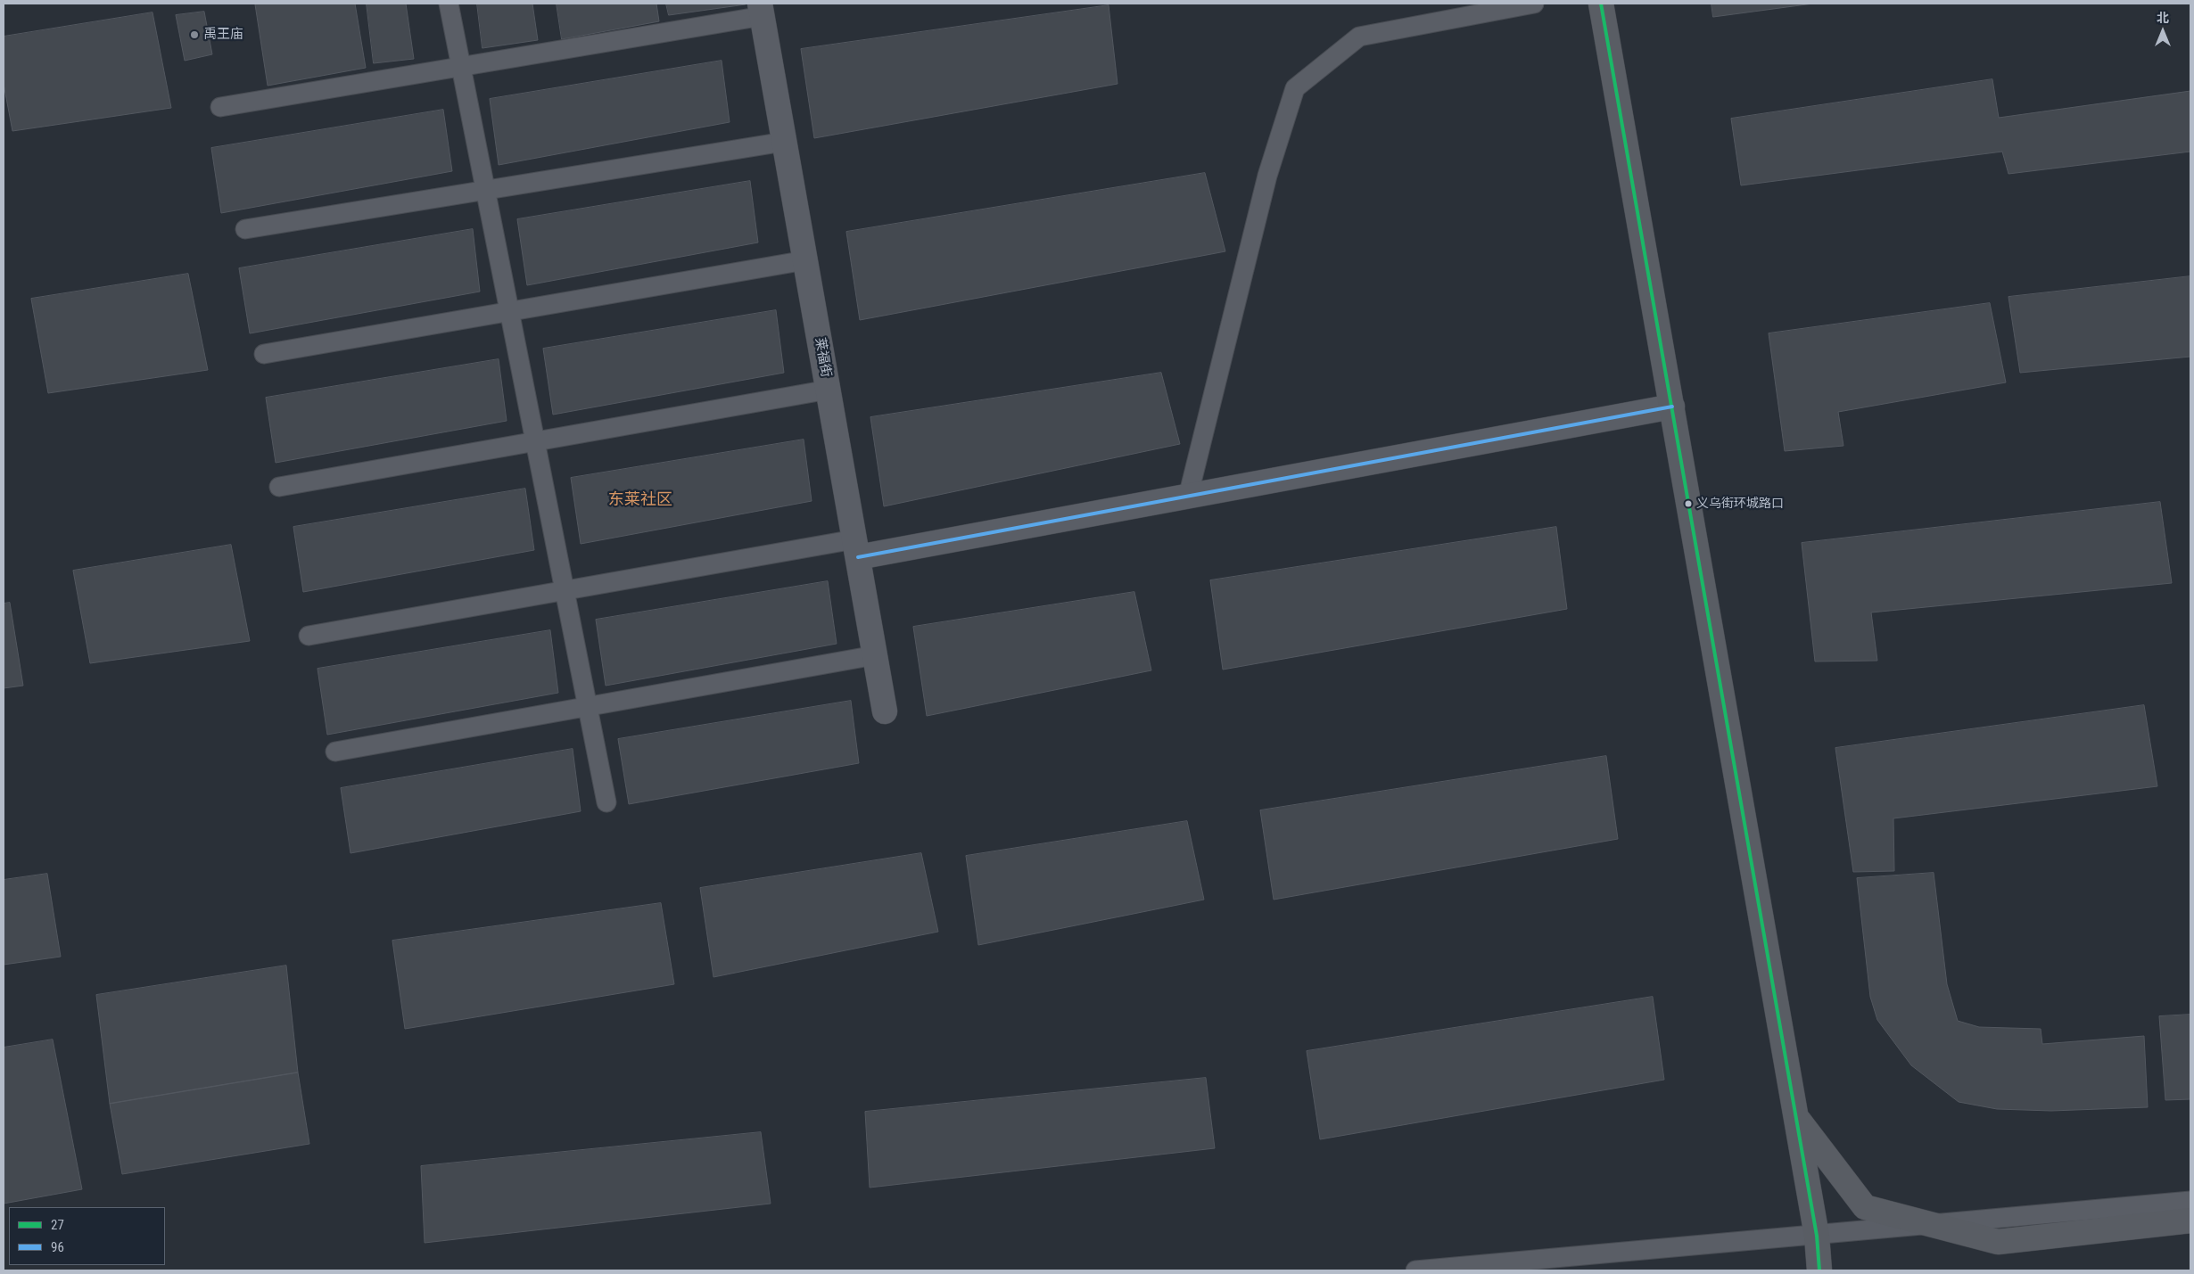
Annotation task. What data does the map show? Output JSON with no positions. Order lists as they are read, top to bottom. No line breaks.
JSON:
{"streets":{"street":["莱福街"]},"districts":["东莱社区"],"places":["禹王庙","义乌街环城路口"],"lines":["transit line 27","transit line 96"],"legend":["27","96"],"north":"top"}
